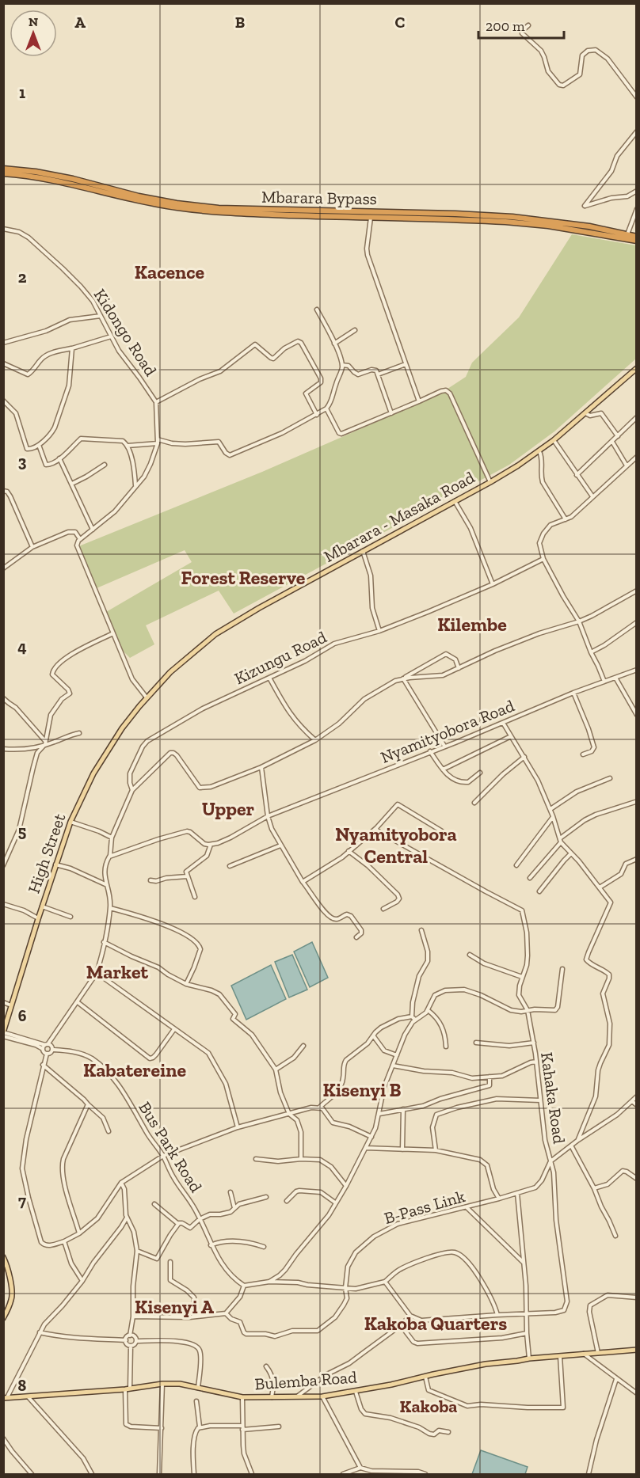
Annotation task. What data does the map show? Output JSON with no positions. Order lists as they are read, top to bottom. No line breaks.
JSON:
{"streets":{"highway":["Mbarara Bypass"],"main road":["Mbarara - Masaka Road","High Street","Bulemba Road"],"street":["Kidongo Road","Kizungu Road","Nyamityobora Road","Kahaka Road","Bus Park Road","B-Pass Link"]},"crossings":[["Mbarara - Masaka Road","High Street"],["Kizungu Road","Bus Park Road"],["Kahaka Road","B-Pass Link"]],"districts":["Kacence","Forest Reserve","Kilembe","Upper","Nyamityobora Central","Market","Kabatereine","Kisenyi B","Kisenyi A","Kakoba Quarters","Kakoba"],"scale_bar":"200 m","north":"top","grid":{"columns":["A","B","C"],"rows":["1","2","3","4","5","6","7","8"]}}
